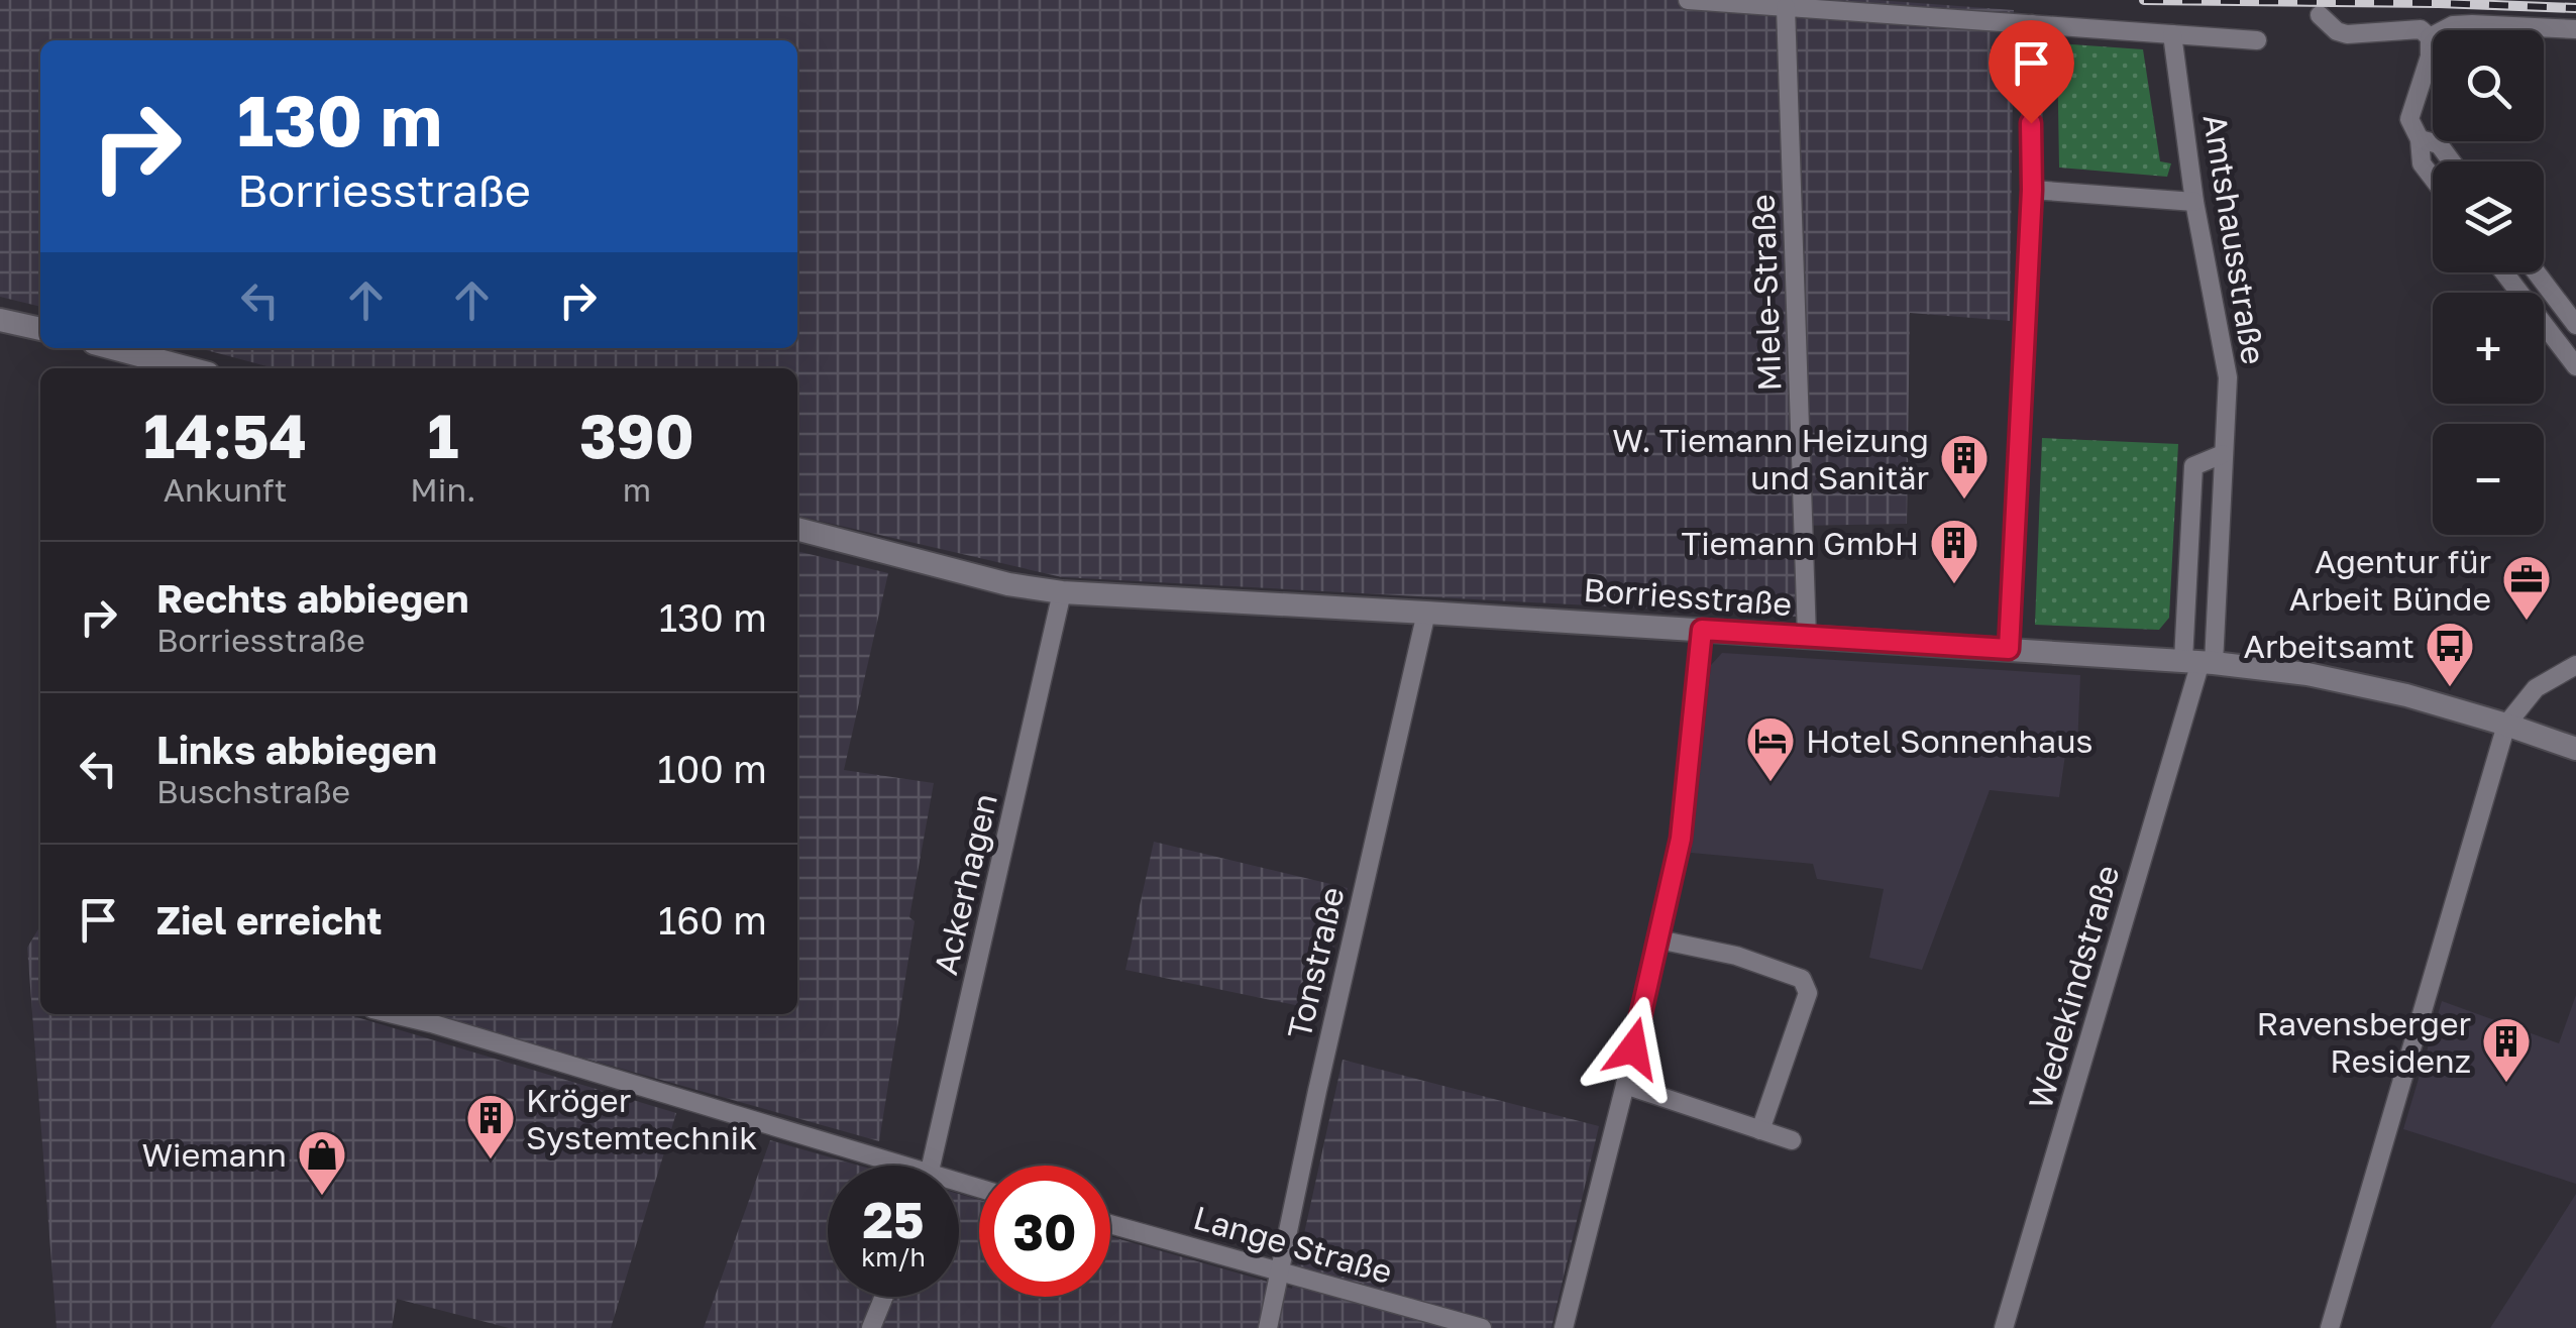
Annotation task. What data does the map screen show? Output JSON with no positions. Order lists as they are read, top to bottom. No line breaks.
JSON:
{"streets":{"main road":["Borriesstraße"],"street":["Amtshausstraße","Miele-Straße","Ackerhagen","Tonstraße","Wedekindstraße","Lange Straße"]},"crossings":[["Amtshausstraße","Borriesstraße"],["Amtshausstraße","Wedekindstraße"],["Miele-Straße","Borriesstraße"],["Borriesstraße","Ackerhagen"],["Borriesstraße","Tonstraße"],["Borriesstraße","Wedekindstraße"],["Tonstraße","Lange Straße"]],"places":{"building":["W. Tiemann Heizung und Sanitär","Tiemann GmbH","Ravensberger Residenz","Kröger Systemtechnik"],"office":["Agentur für Arbeit Bünde"],"bus stop":["Arbeitsamt"],"hotel":["Hotel Sonnenhaus"],"shop":["Wiemann"]},"page":{"map_buttons":["+","−"],"turn":["130 m","Borriesstraße"],"eta":["14:54","Ankunft","1","Min.","390","m"],"list":[{"name":"Rechts abbiegen","note":"Borriesstraße","value":"130 m"},{"name":"Links abbiegen","note":"Buschstraße","value":"100 m"},{"name":"Ziel erreicht","value":"160 m"}],"speed":"25 km/h","limit":"30"}}
